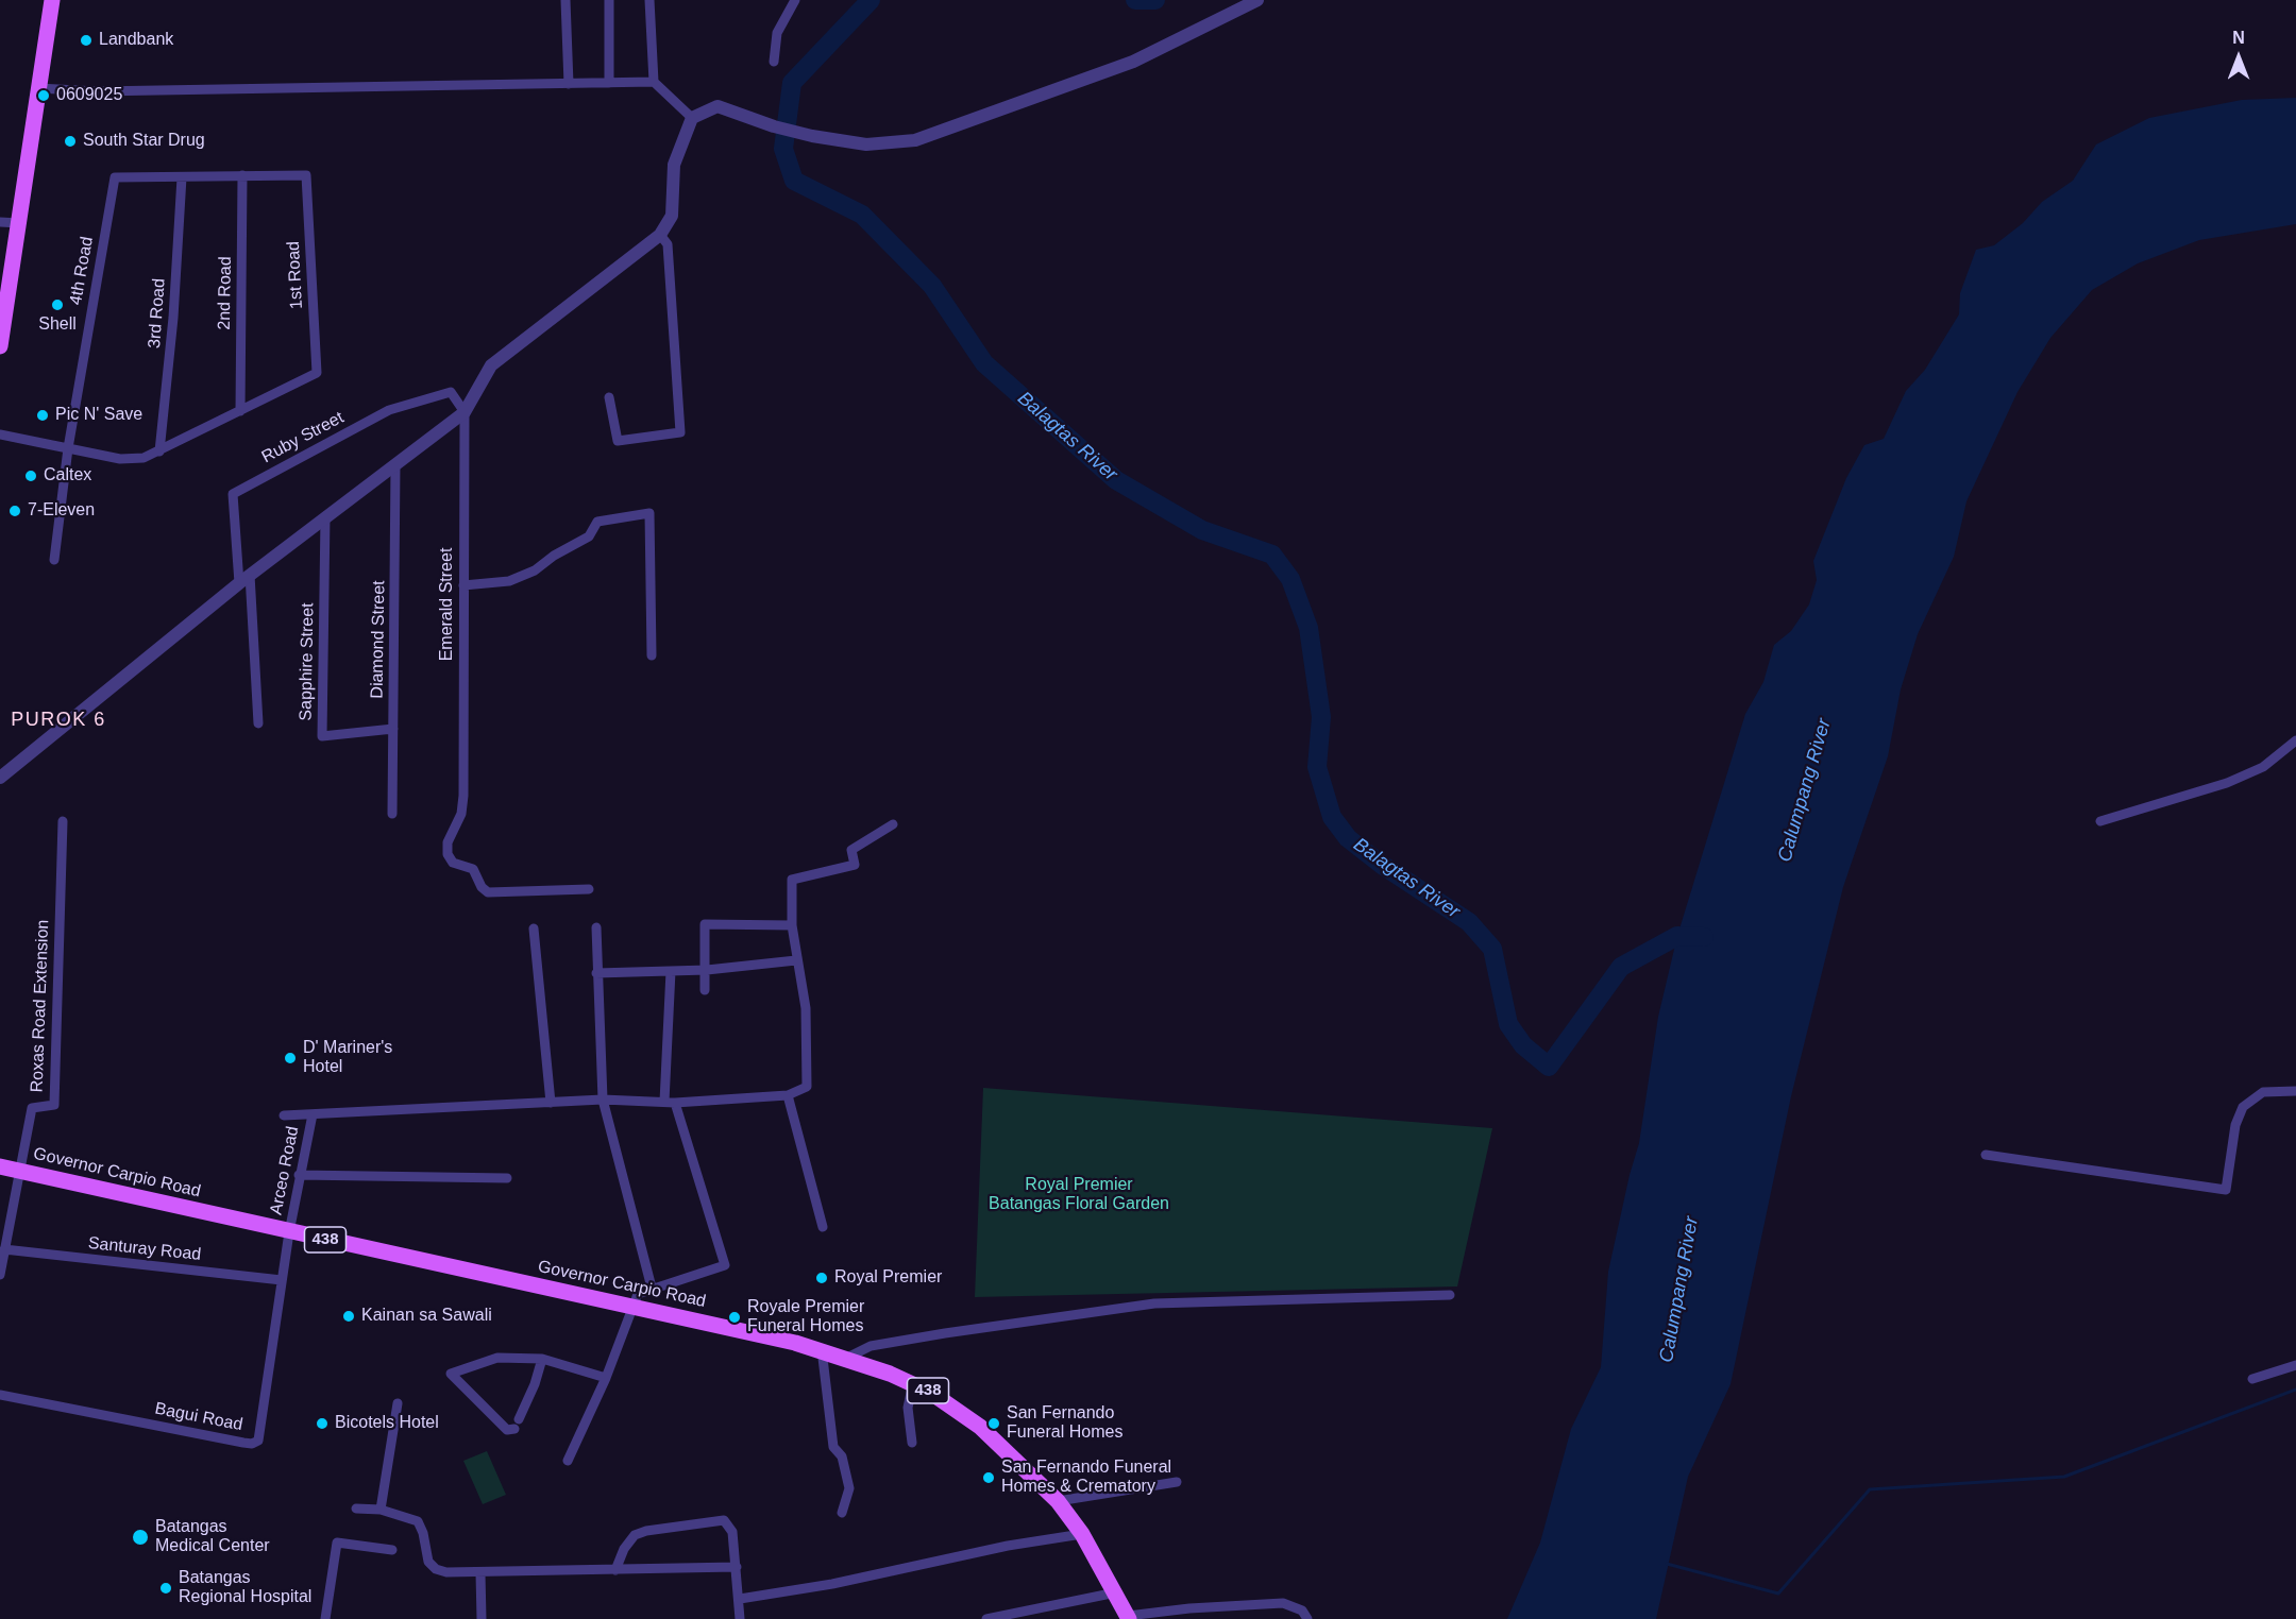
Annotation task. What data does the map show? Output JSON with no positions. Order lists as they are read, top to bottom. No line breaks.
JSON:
{"streets":{"main road":["Governor Carpio Road","438"],"street":["4th Road","1st Road","2nd Road","3rd Road","Ruby Street","Emerald Street","Diamond Street","Sapphire Street","Roxas Road Extension","Arceo Road","Santuray Road","Bagui Road"]},"crossings":[["4th Road","1st Road"],["4th Road","2nd Road"],["4th Road","3rd Road"],["1st Road","2nd Road"],["Ruby Street","Emerald Street"],["Diamond Street","Sapphire Street"],["Roxas Road Extension","Governor Carpio Road"],["Arceo Road","Governor Carpio Road"],["Arceo Road","Bagui Road"],["Governor Carpio Road","Bagui Road"],["Santuray Road","Bagui Road"]],"districts":["PUROK 6"],"water":["Balagtas River","Calumpang River"],"parks":["Royal Premier Batangas Floral Garden"],"places":["Landbank","0609025","South Star Drug","Shell","Pic N' Save","Caltex","7-Eleven","D' Mariner's Hotel","Royal Premier","Kainan sa Sawali","Royale Premier Funeral Homes","Bicotels Hotel","San Fernando Funeral Homes","San Fernando Funeral Homes & Crematory","Batangas Medical Center","Batangas Regional Hospital"],"north":"top"}
